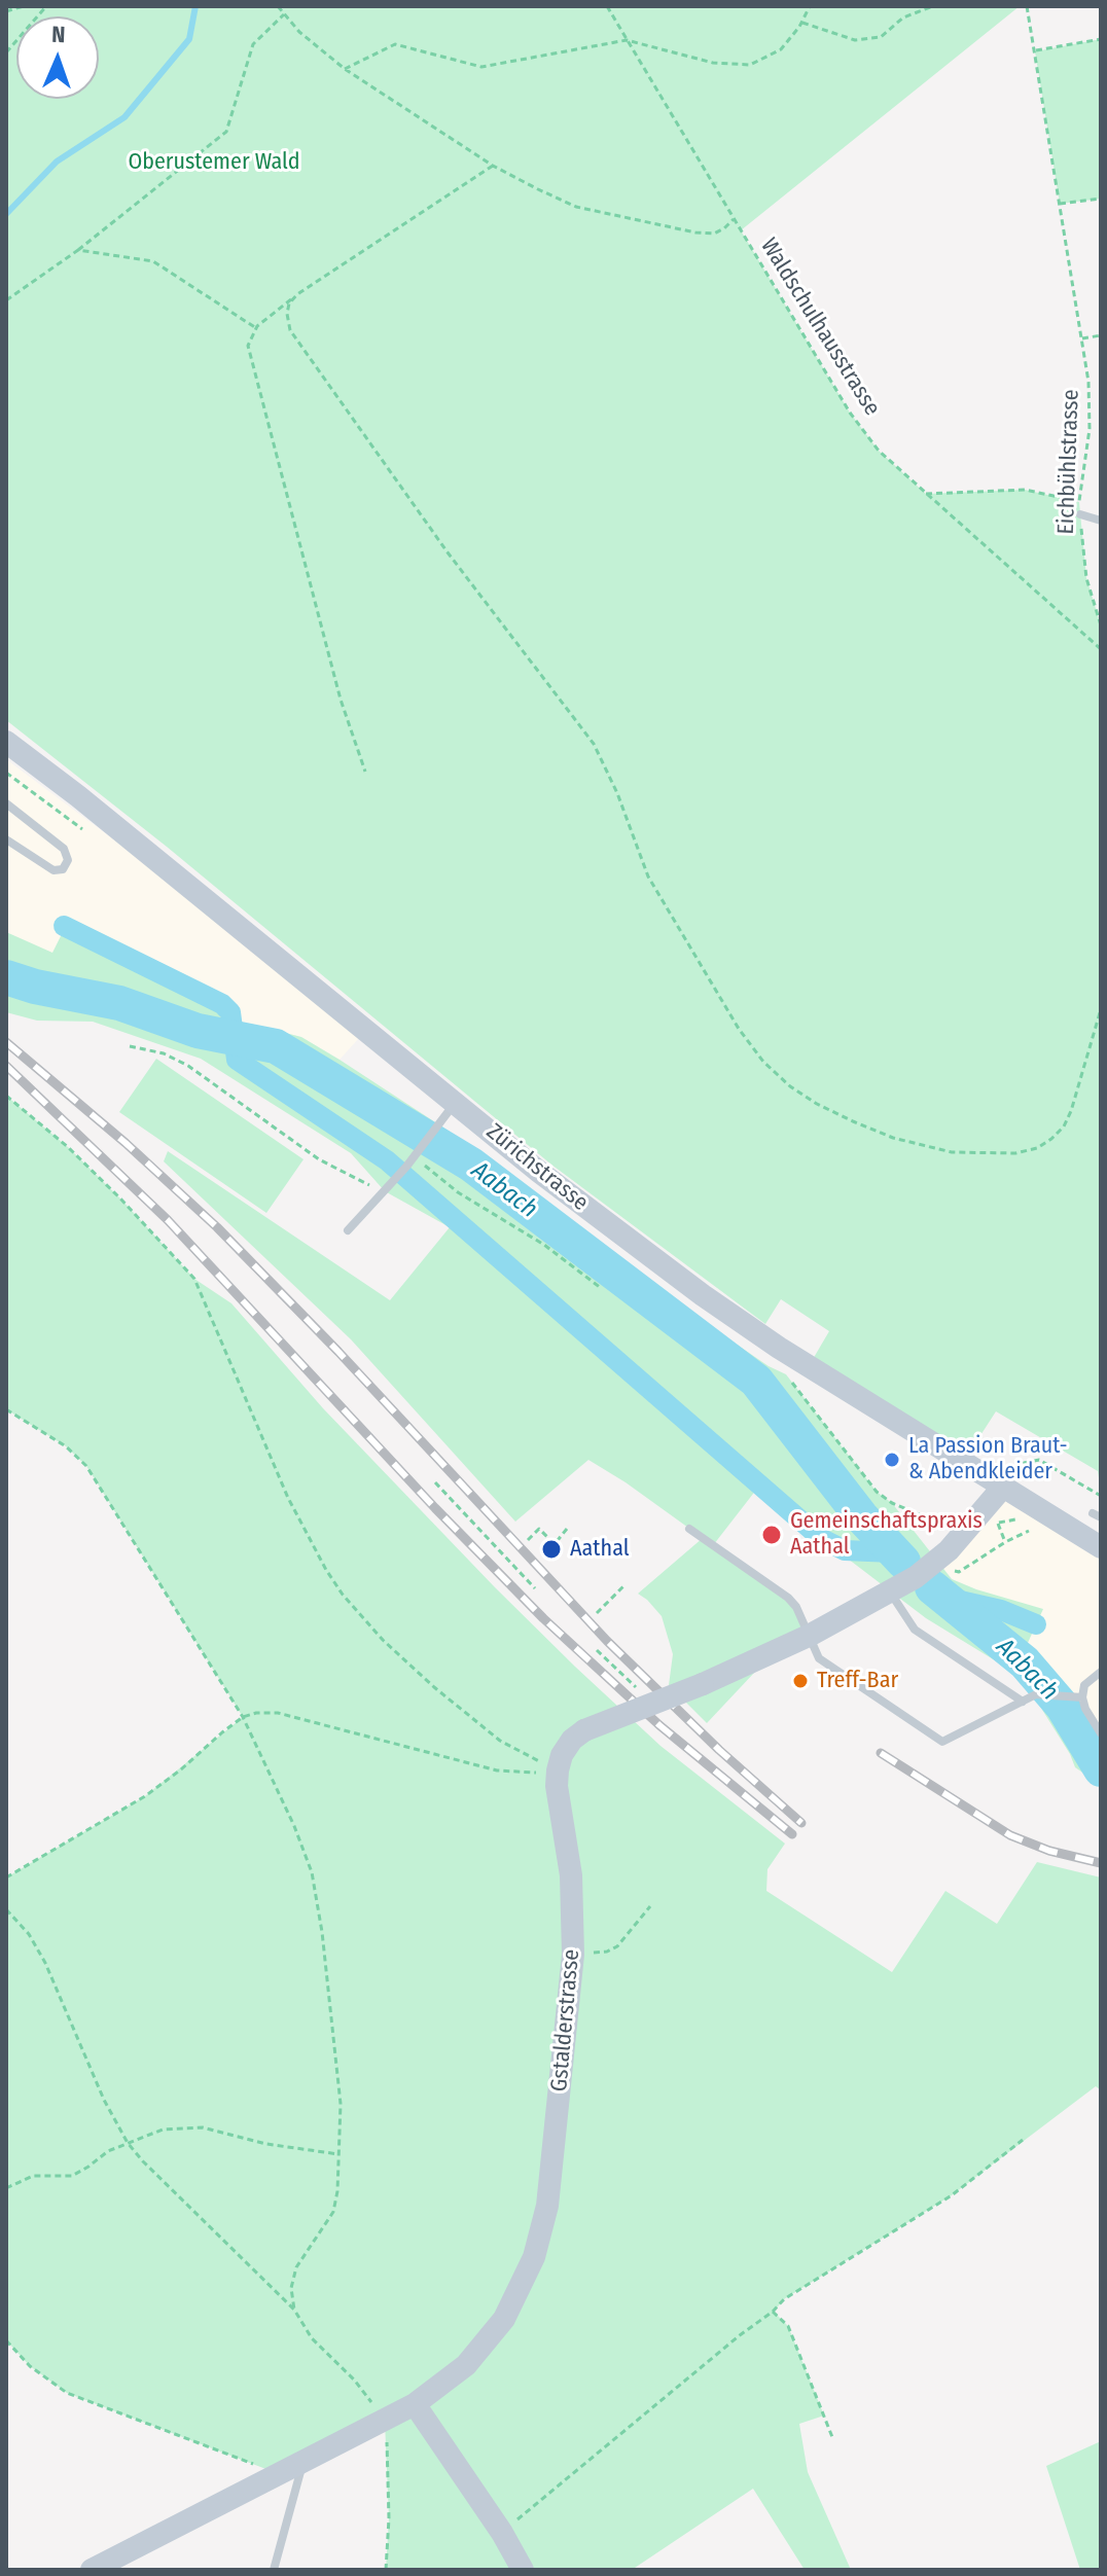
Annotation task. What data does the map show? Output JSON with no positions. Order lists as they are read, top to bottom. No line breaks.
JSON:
{"streets":{"street":["Zürichstrasse","Gstalderstrasse"],"path":["Waldschulhausstrasse","Eichbühlstrasse"]},"crossings":[["Waldschulhausstrasse","Eichbühlstrasse"]],"water":["Aabach"],"parks":["Oberustemer Wald"],"places":["La Passion Braut- & Abendkleider","Gemeinschaftspraxis Aathal","Aathal","Treff-Bar"],"north":"top"}
